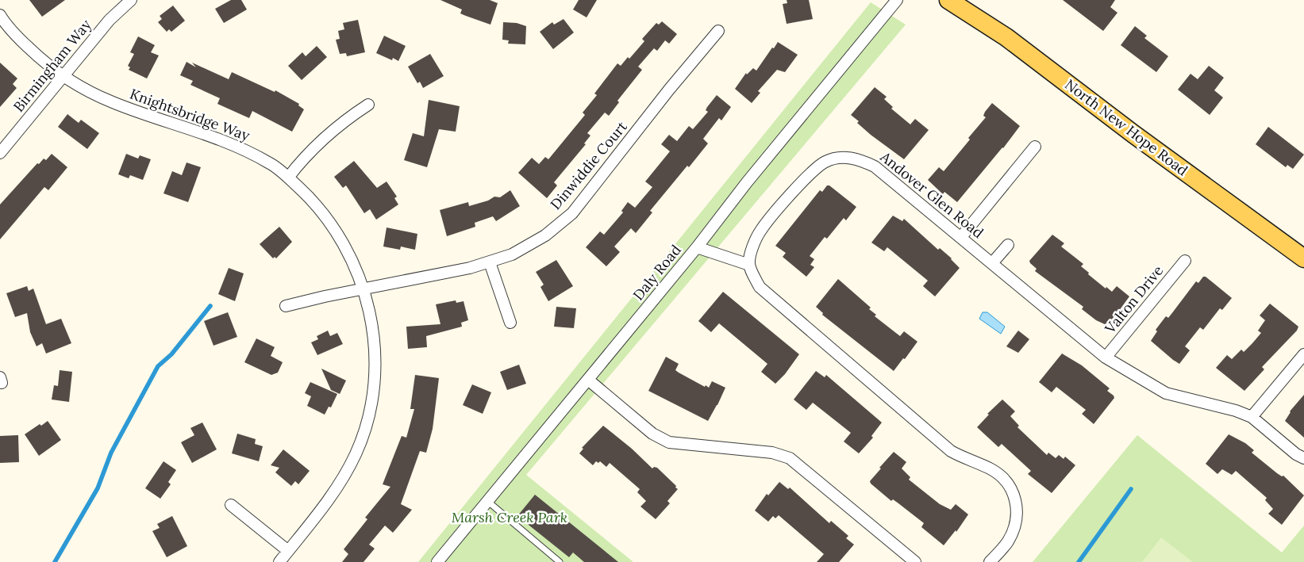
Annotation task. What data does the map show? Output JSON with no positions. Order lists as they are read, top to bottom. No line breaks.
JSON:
{"streets":{"main road":["North New Hope Road"],"street":["Birmingham Way","Knightsbridge Way","Dinwiddie Court","Andover Glen Road","Daly Road","Valton Drive"]},"crossings":[["Birmingham Way","Knightsbridge Way"],["Knightsbridge Way","Dinwiddie Court"],["Andover Glen Road","Valton Drive"]],"parks":["Marsh Creek Park"]}
